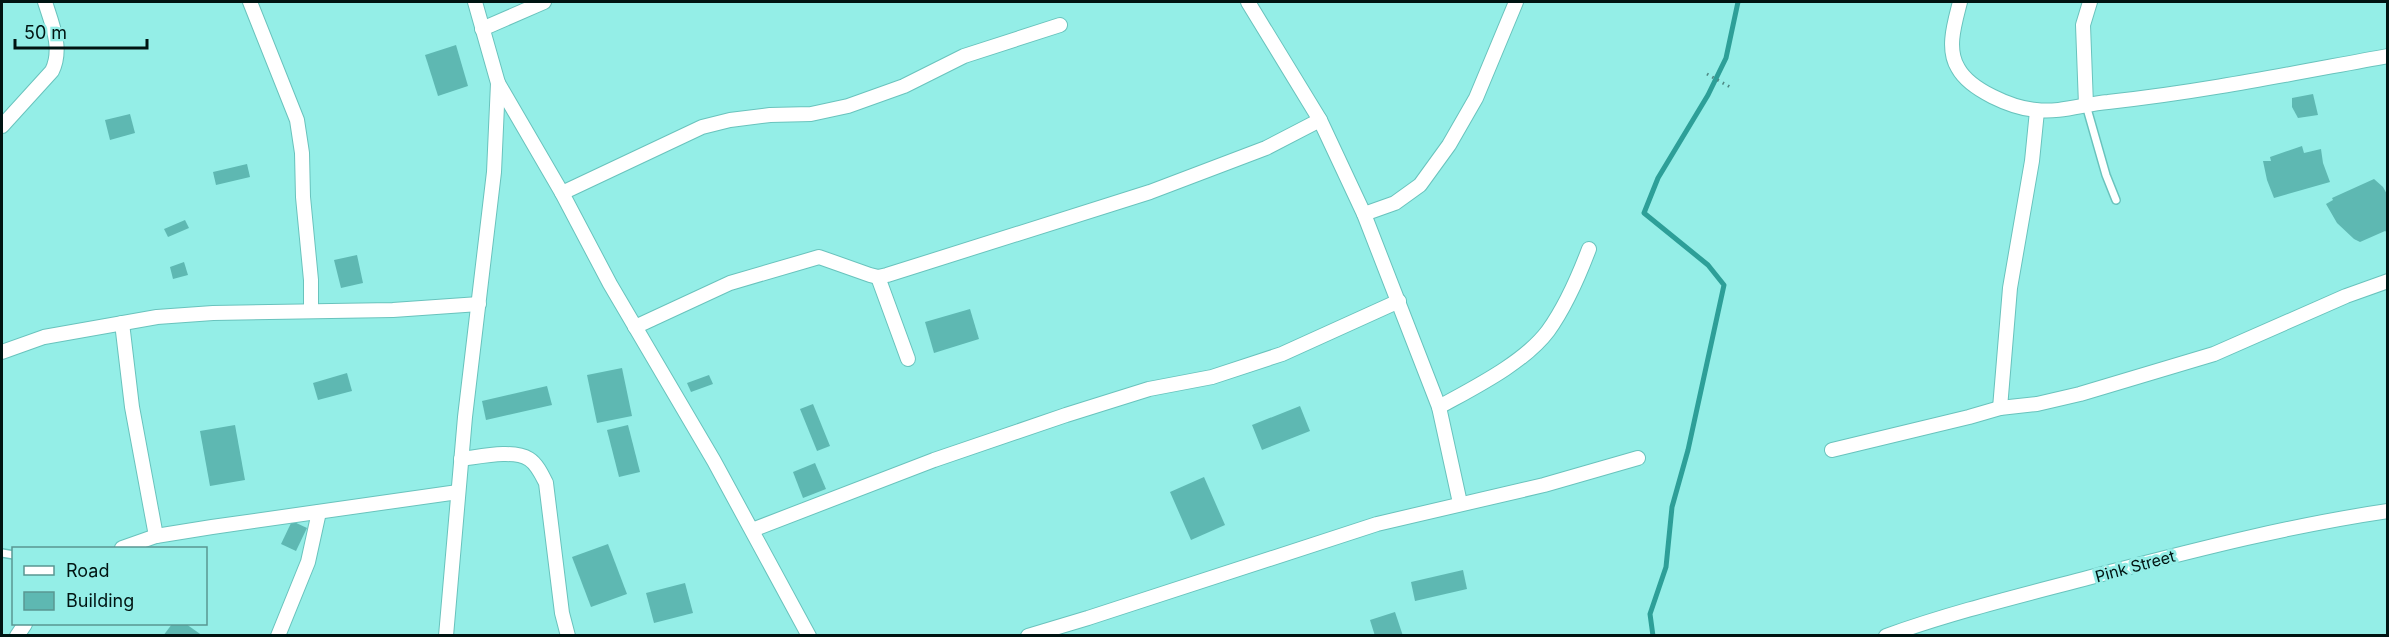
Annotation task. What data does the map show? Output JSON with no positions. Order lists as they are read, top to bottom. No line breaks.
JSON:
{"streets":{"street":["Pink Street"]},"legend":["Road","Building"],"scale_bar":"50 m"}
